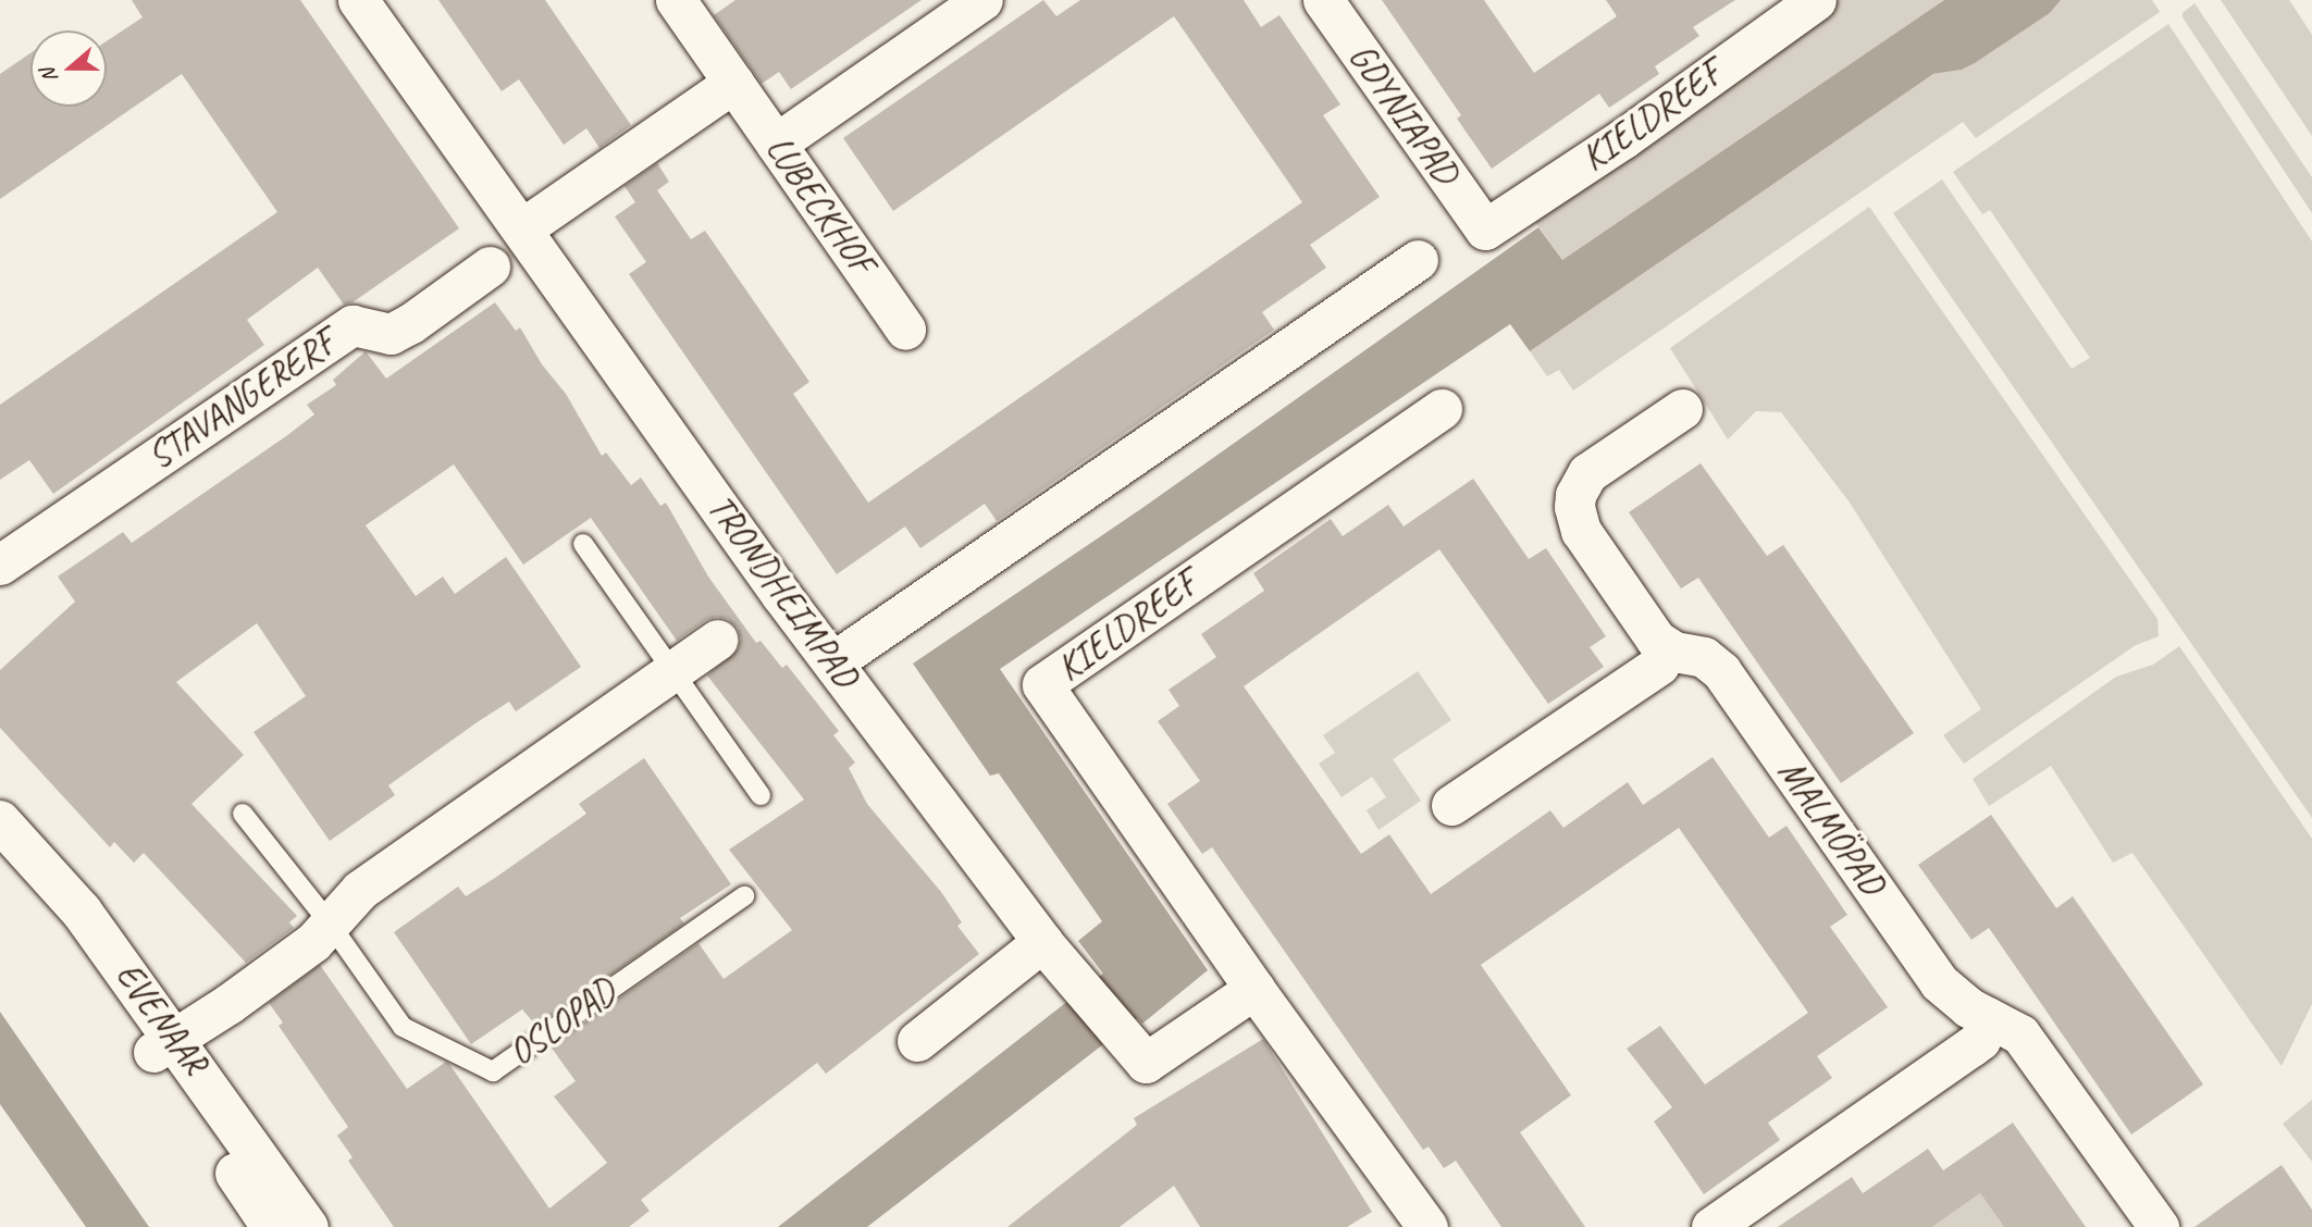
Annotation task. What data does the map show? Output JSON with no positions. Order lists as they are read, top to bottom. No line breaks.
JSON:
{"streets":{"street":["GDYNIAPAD","KIELDREEF","LUBECKHOF","STAVANGERERF","TRONDHEIMPAD","MALMÖPAD","EVENAAR"],"lane":["OSLOPAD"]},"crossings":[["GDYNIAPAD","KIELDREEF"],["KIELDREEF","TRONDHEIMPAD"]],"north":"left"}
